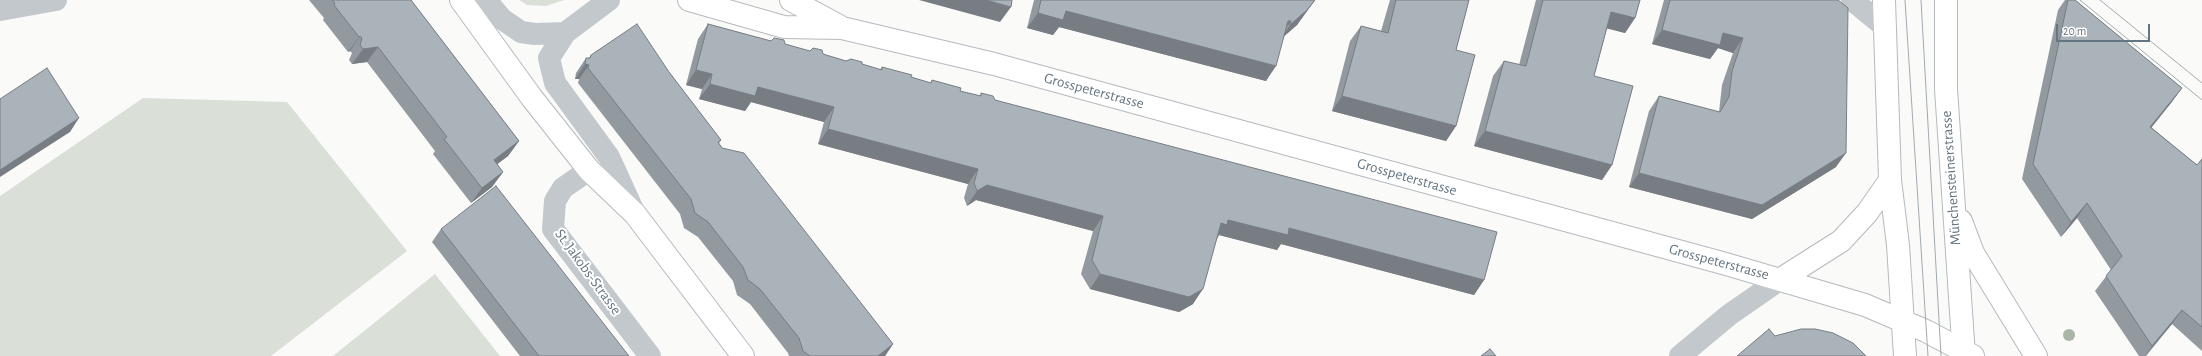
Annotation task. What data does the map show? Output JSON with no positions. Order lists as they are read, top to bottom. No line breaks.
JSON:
{"streets":{"main road":["Grosspeterstrasse","Münchensteinerstrasse"],"street":["St. Jakobs-Strasse"]},"crossings":[["Grosspeterstrasse","Münchensteinerstrasse"]],"scale_bar":"20 m"}
